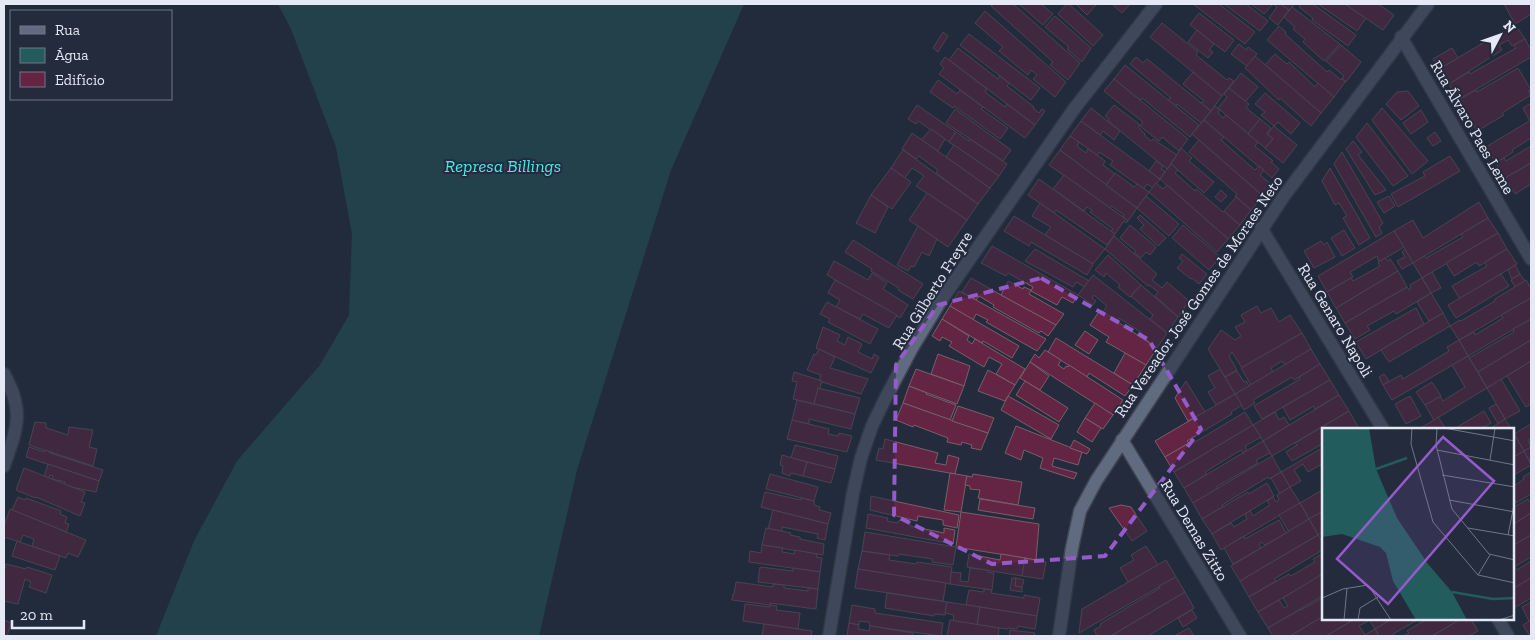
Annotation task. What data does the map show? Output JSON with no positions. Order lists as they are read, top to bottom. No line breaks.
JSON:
{"streets":{"street":["Rua Álvaro Paes Leme","Rua Gilberto Freyre","Rua Vereador José Gomes de Moraes Neto","Rua Genaro Napoli","Rua Demas Zitto"]},"crossings":[["Rua Álvaro Paes Leme","Rua Vereador José Gomes de Moraes Neto"],["Rua Vereador José Gomes de Moraes Neto","Rua Genaro Napoli"],["Rua Vereador José Gomes de Moraes Neto","Rua Demas Zitto"]],"water":["Represa Billings"],"legend":["Rua","Água","Edifício"],"scale_bar":"20 m","north":"top right"}
